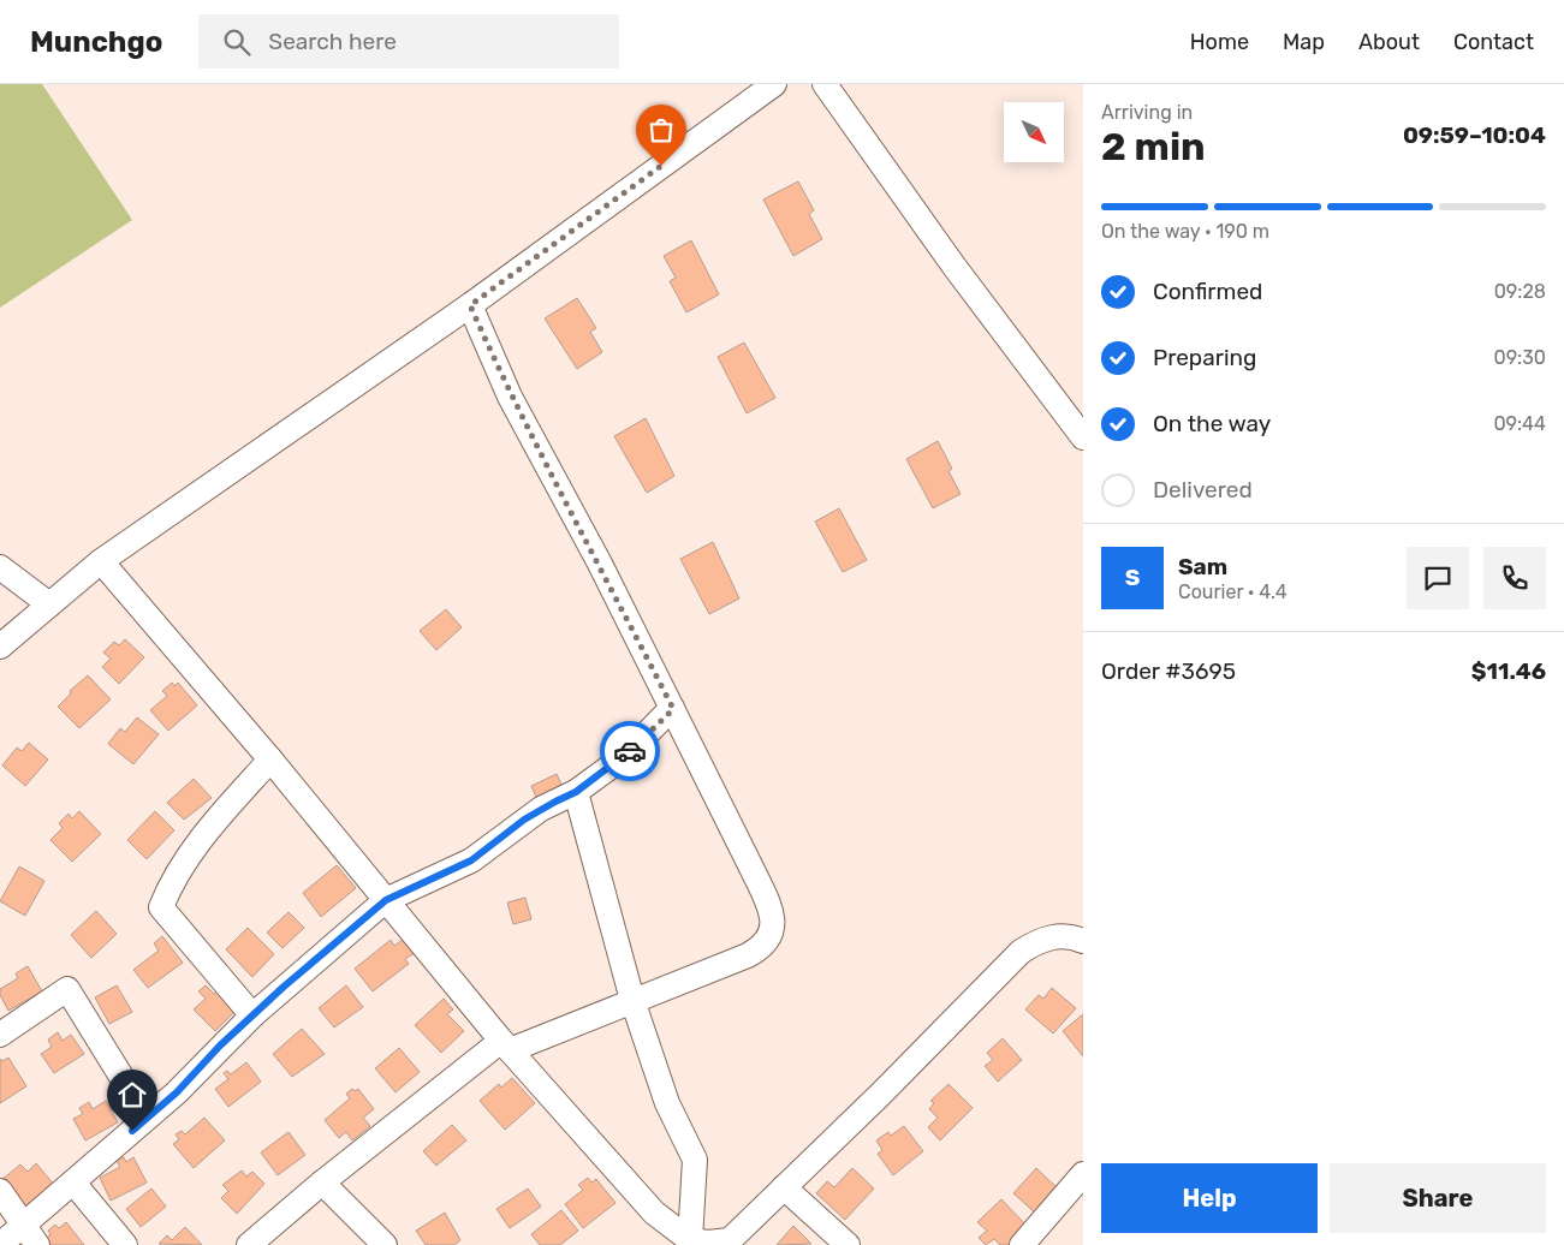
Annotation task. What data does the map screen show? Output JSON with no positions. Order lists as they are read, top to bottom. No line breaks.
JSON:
{"north":"bottom right","page":{"header":"Munchgo","search":"Search here","nav":["Home","Map","About","Contact"],"heading":["2 min","Arriving in","09:59–10:04"],"panel":["Sam","Courier · 4.4","Order #3695","$11.46"],"bar":"On the way · 190 m","list":[["Confirmed","09:28"],["Preparing","09:30"],["On the way","09:44"],"Delivered"],"round":"S","buttons":["Help","Share"]}}
